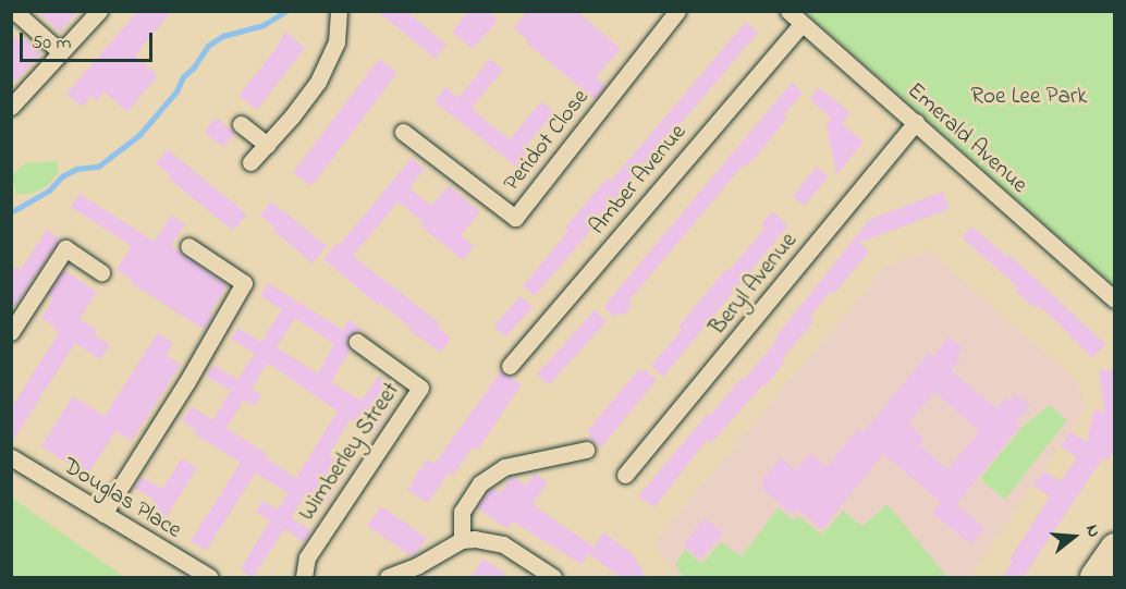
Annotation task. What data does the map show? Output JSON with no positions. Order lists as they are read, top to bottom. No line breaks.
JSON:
{"streets":{"street":["Emerald Avenue","Peridot Close","Amber Avenue","Beryl Avenue","Wimberley Street","Douglas Place"]},"crossings":[["Emerald Avenue","Amber Avenue"],["Emerald Avenue","Beryl Avenue"]],"parks":["Roe Lee Park"],"scale_bar":"50 m","north":"right"}
